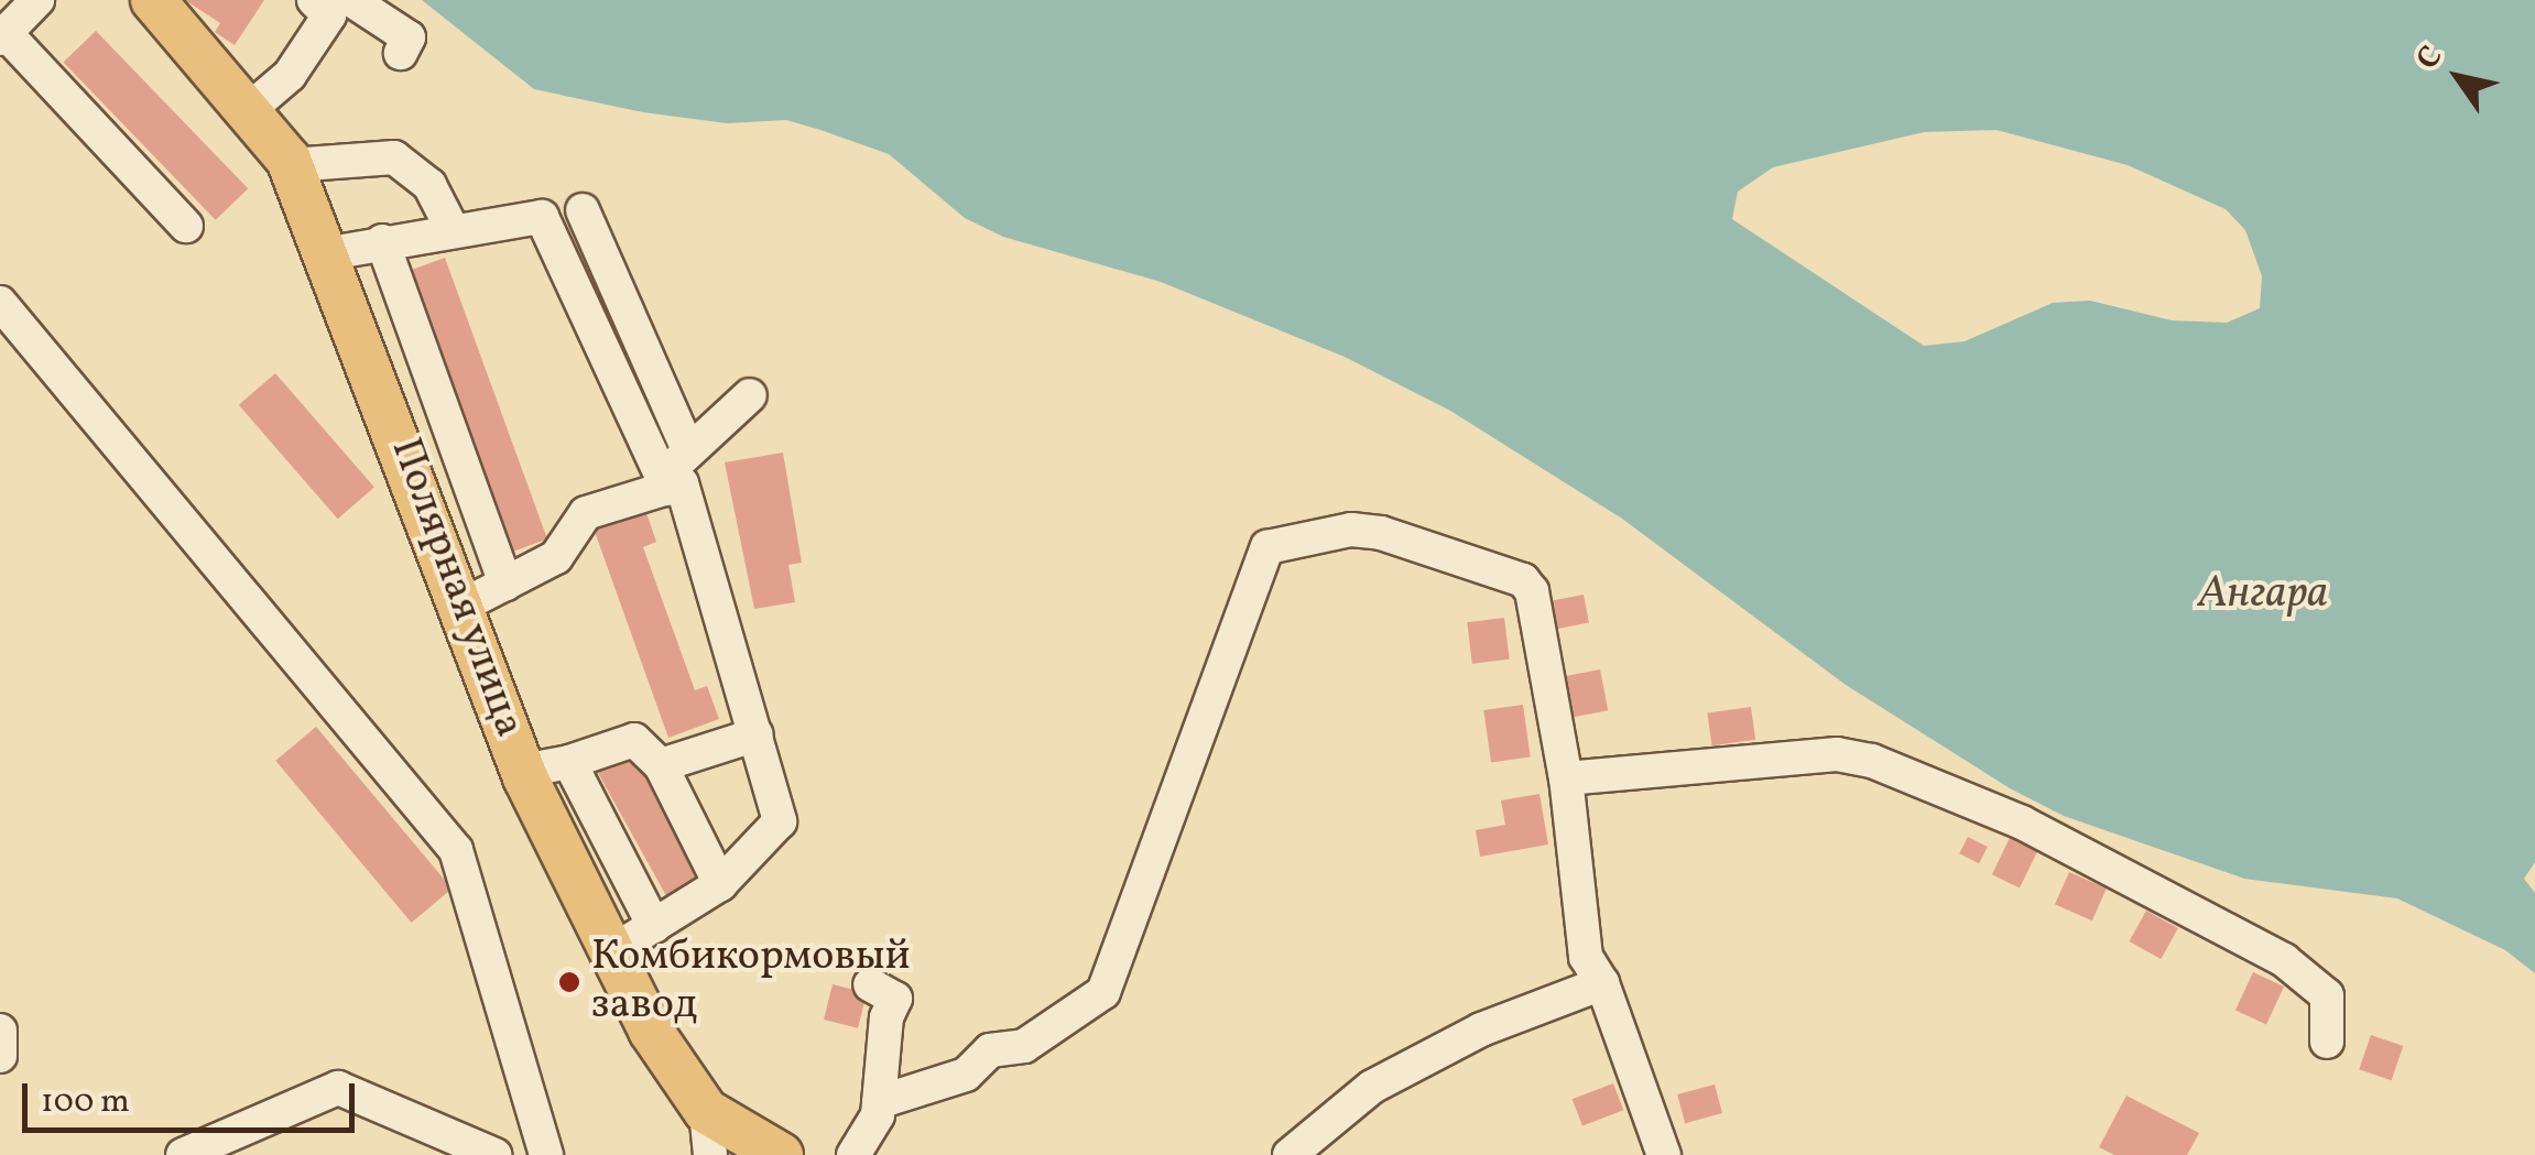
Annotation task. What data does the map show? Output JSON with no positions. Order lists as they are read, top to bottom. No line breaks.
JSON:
{"streets":{"main road":["Полярная улица"]},"water":["Ангара"],"places":["Комбикормовый завод"],"scale_bar":"100 m","north":"top left"}
